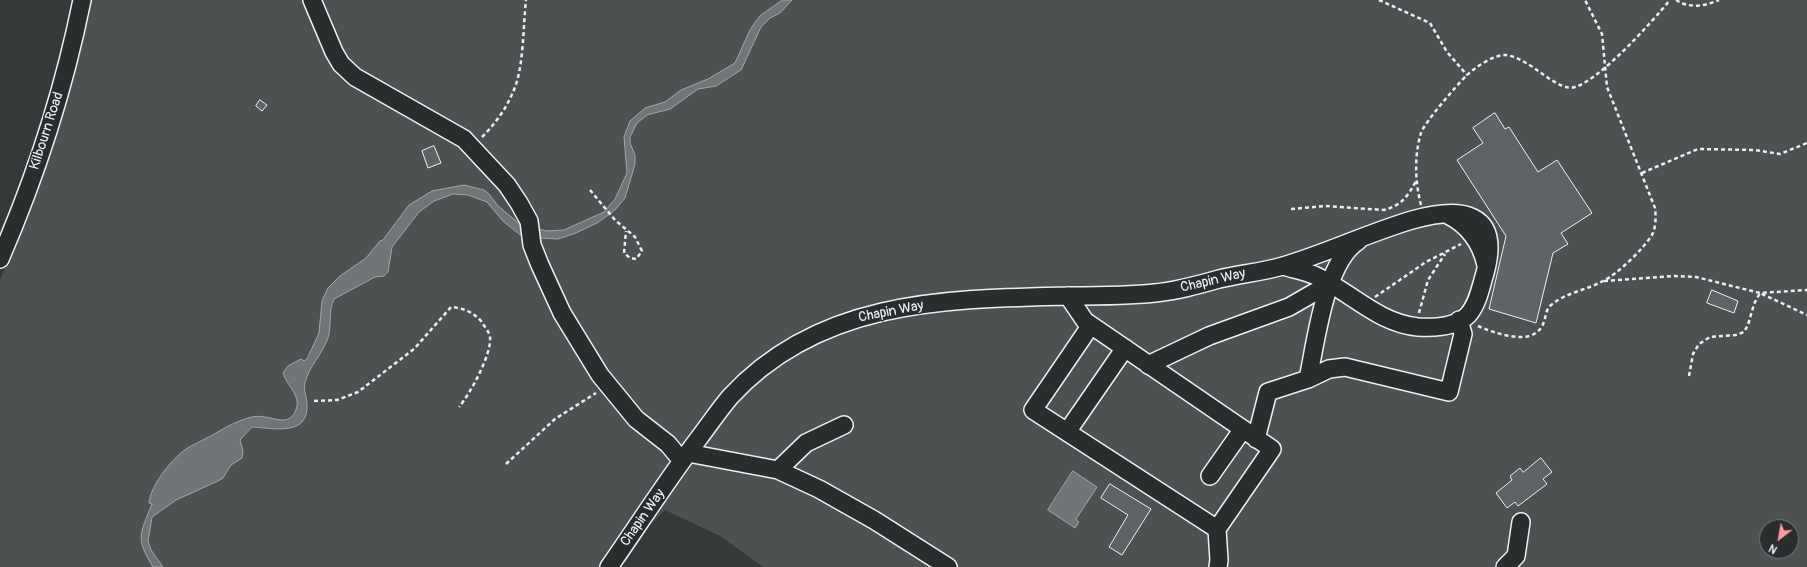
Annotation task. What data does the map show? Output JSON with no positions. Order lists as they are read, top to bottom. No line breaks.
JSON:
{"streets":{"street":["Kilbourn Road","Chapin Way"]},"north":"bottom left"}
